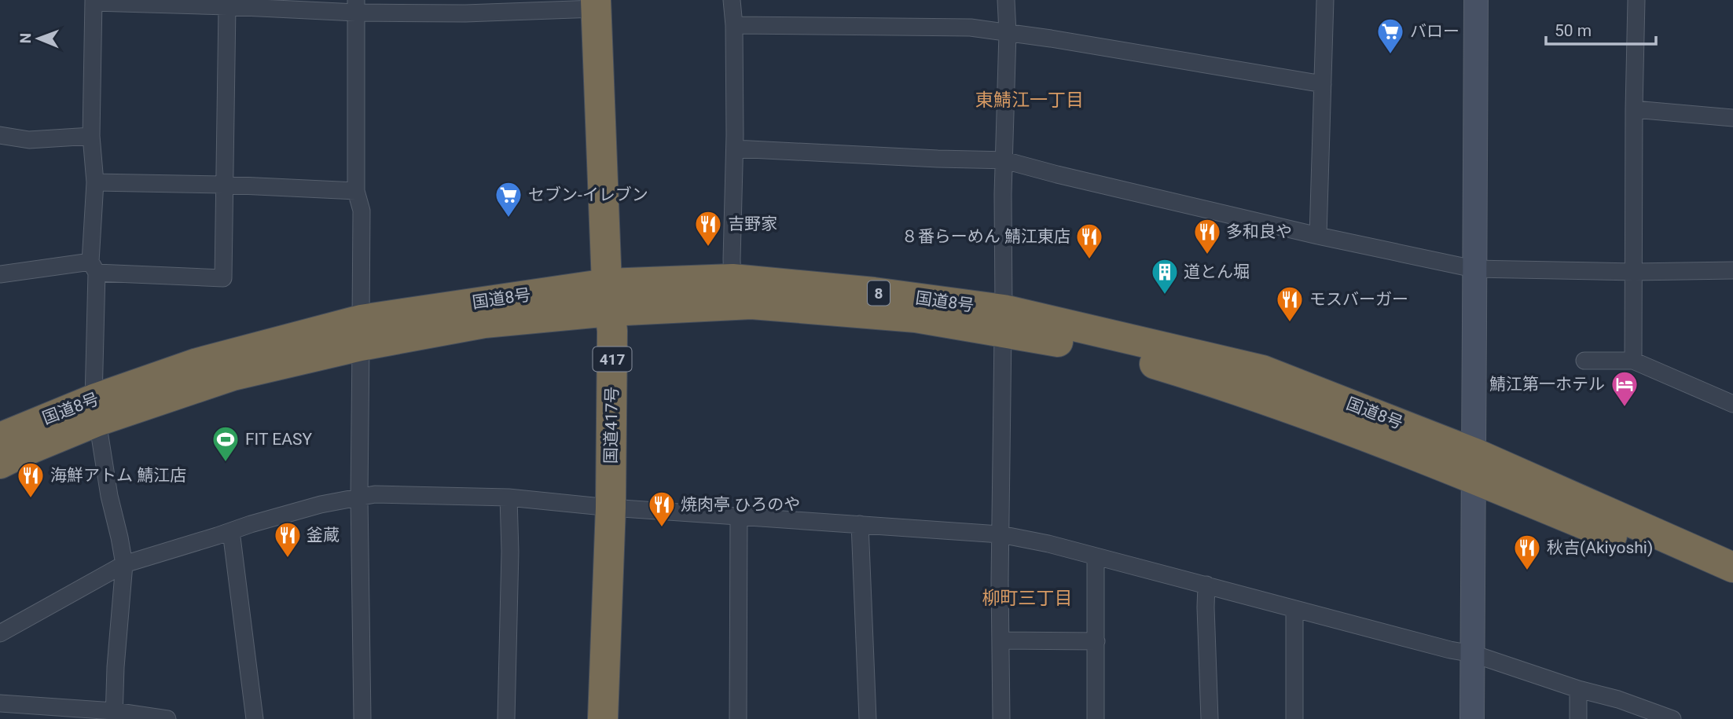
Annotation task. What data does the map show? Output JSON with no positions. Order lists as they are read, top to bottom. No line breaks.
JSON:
{"streets":{"highway":["8","国道8号","417","国道417号"]},"crossings":[["国道8号","国道417号"]],"districts":["東鯖江一丁目","柳町三丁目"],"places":{"supermarket":["バロー","セブン-イレブン"],"restaurant":["吉野家","多和良や","８番らーめん 鯖江東店","モスバーガー","海鮮アトム 鯖江店","焼肉亭 ひろのや","釜蔵","秋吉(Akiyoshi)"],"building":["道とん堀"],"hotel":["鯖江第一ホテル"],"sports":["FIT EASY"]},"scale_bar":"50 m","north":"left"}
